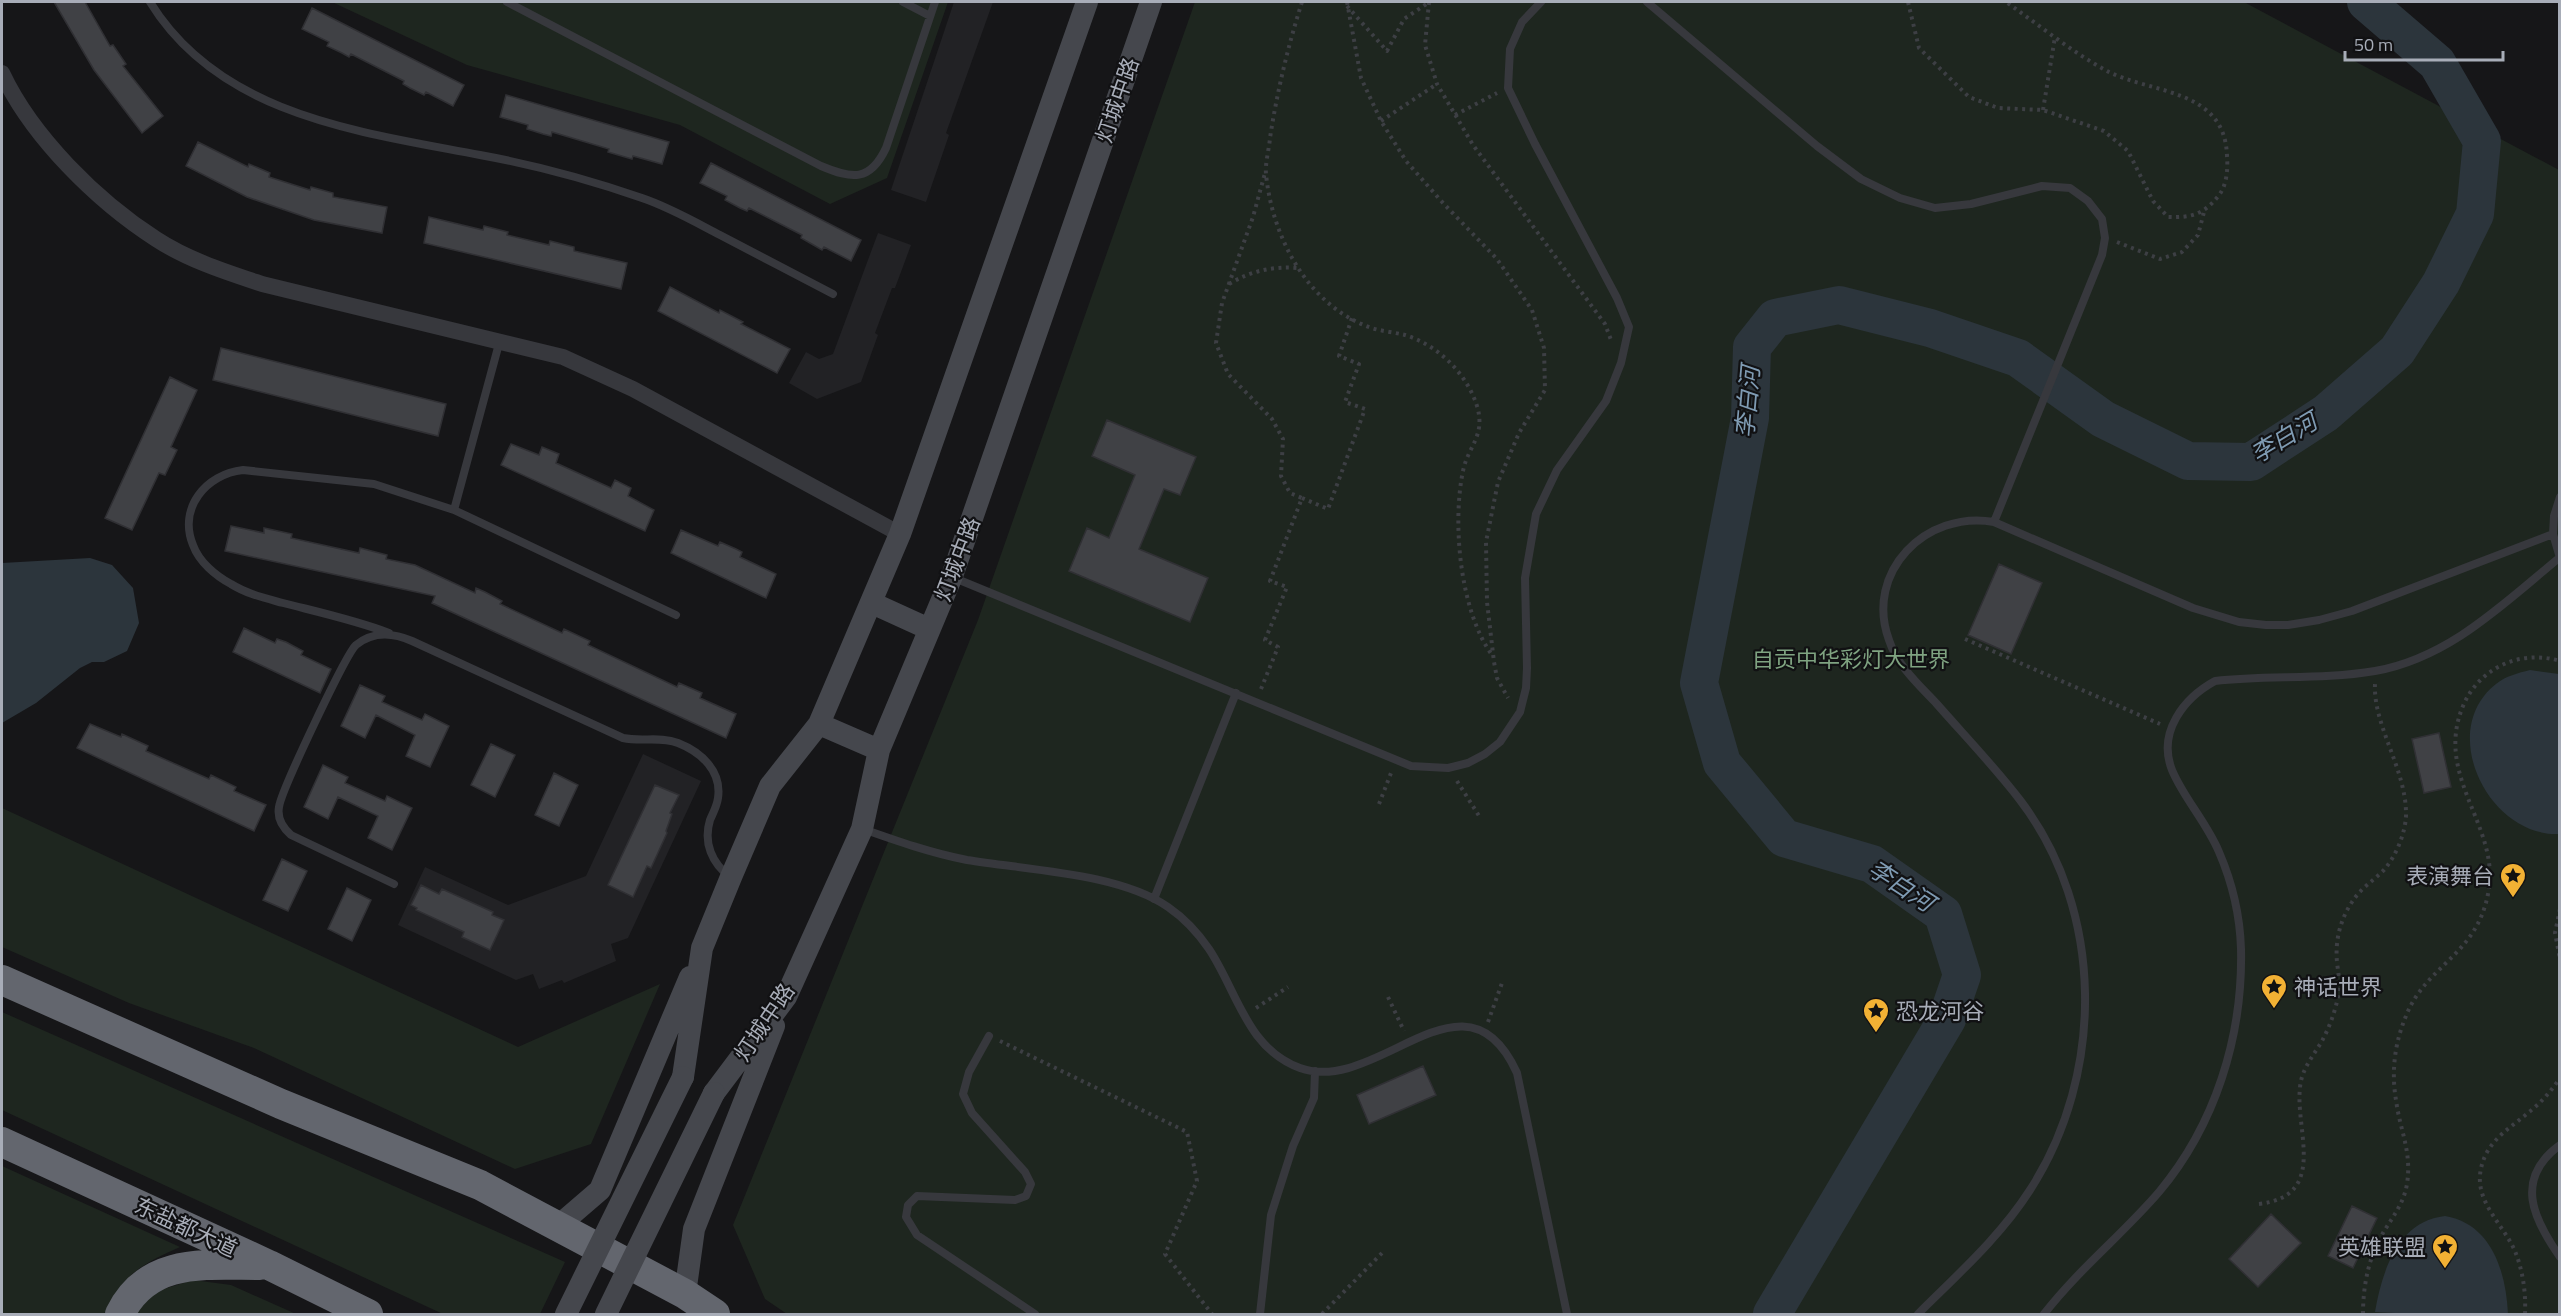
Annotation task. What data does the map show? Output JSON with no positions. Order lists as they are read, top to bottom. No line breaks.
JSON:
{"streets":{"highway":["东盐都大道"],"main road":["灯城中路"]},"water":["李白河"],"parks":["自贡中华彩灯大世界"],"places":{"place":["表演舞台","神话世界","恐龙河谷","英雄联盟"]},"scale_bar":"50 m"}
